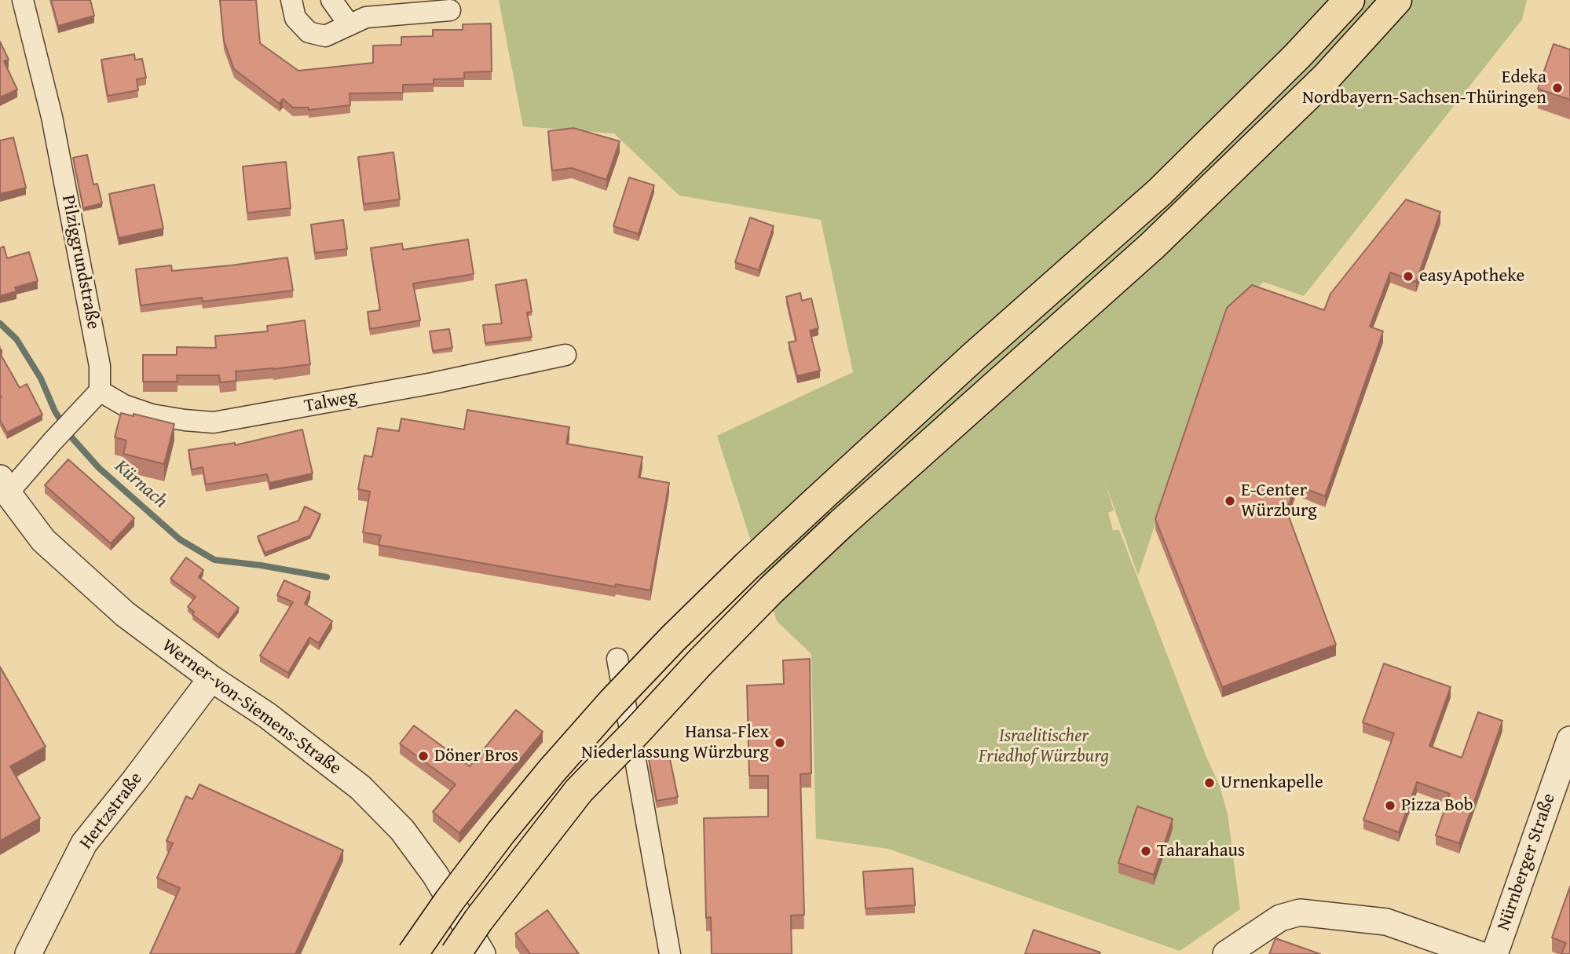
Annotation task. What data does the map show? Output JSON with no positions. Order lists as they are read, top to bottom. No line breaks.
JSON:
{"streets":{"street":["Pilziggrundstraße","Talweg","Werner-von-Siemens-Straße","Hertzstraße","Nürnberger Straße"]},"crossings":[["Pilziggrundstraße","Talweg"],["Werner-von-Siemens-Straße","Hertzstraße"]],"water":["Kürnach"],"parks":["Israelitischer Friedhof Würzburg"],"places":["Edeka Nordbayern-Sachsen-Thüringen","easyApotheke","E-Center Würzburg","Hansa-Flex Niederlassung Würzburg","Döner Bros","Urnenkapelle","Pizza Bob","Taharahaus"]}
